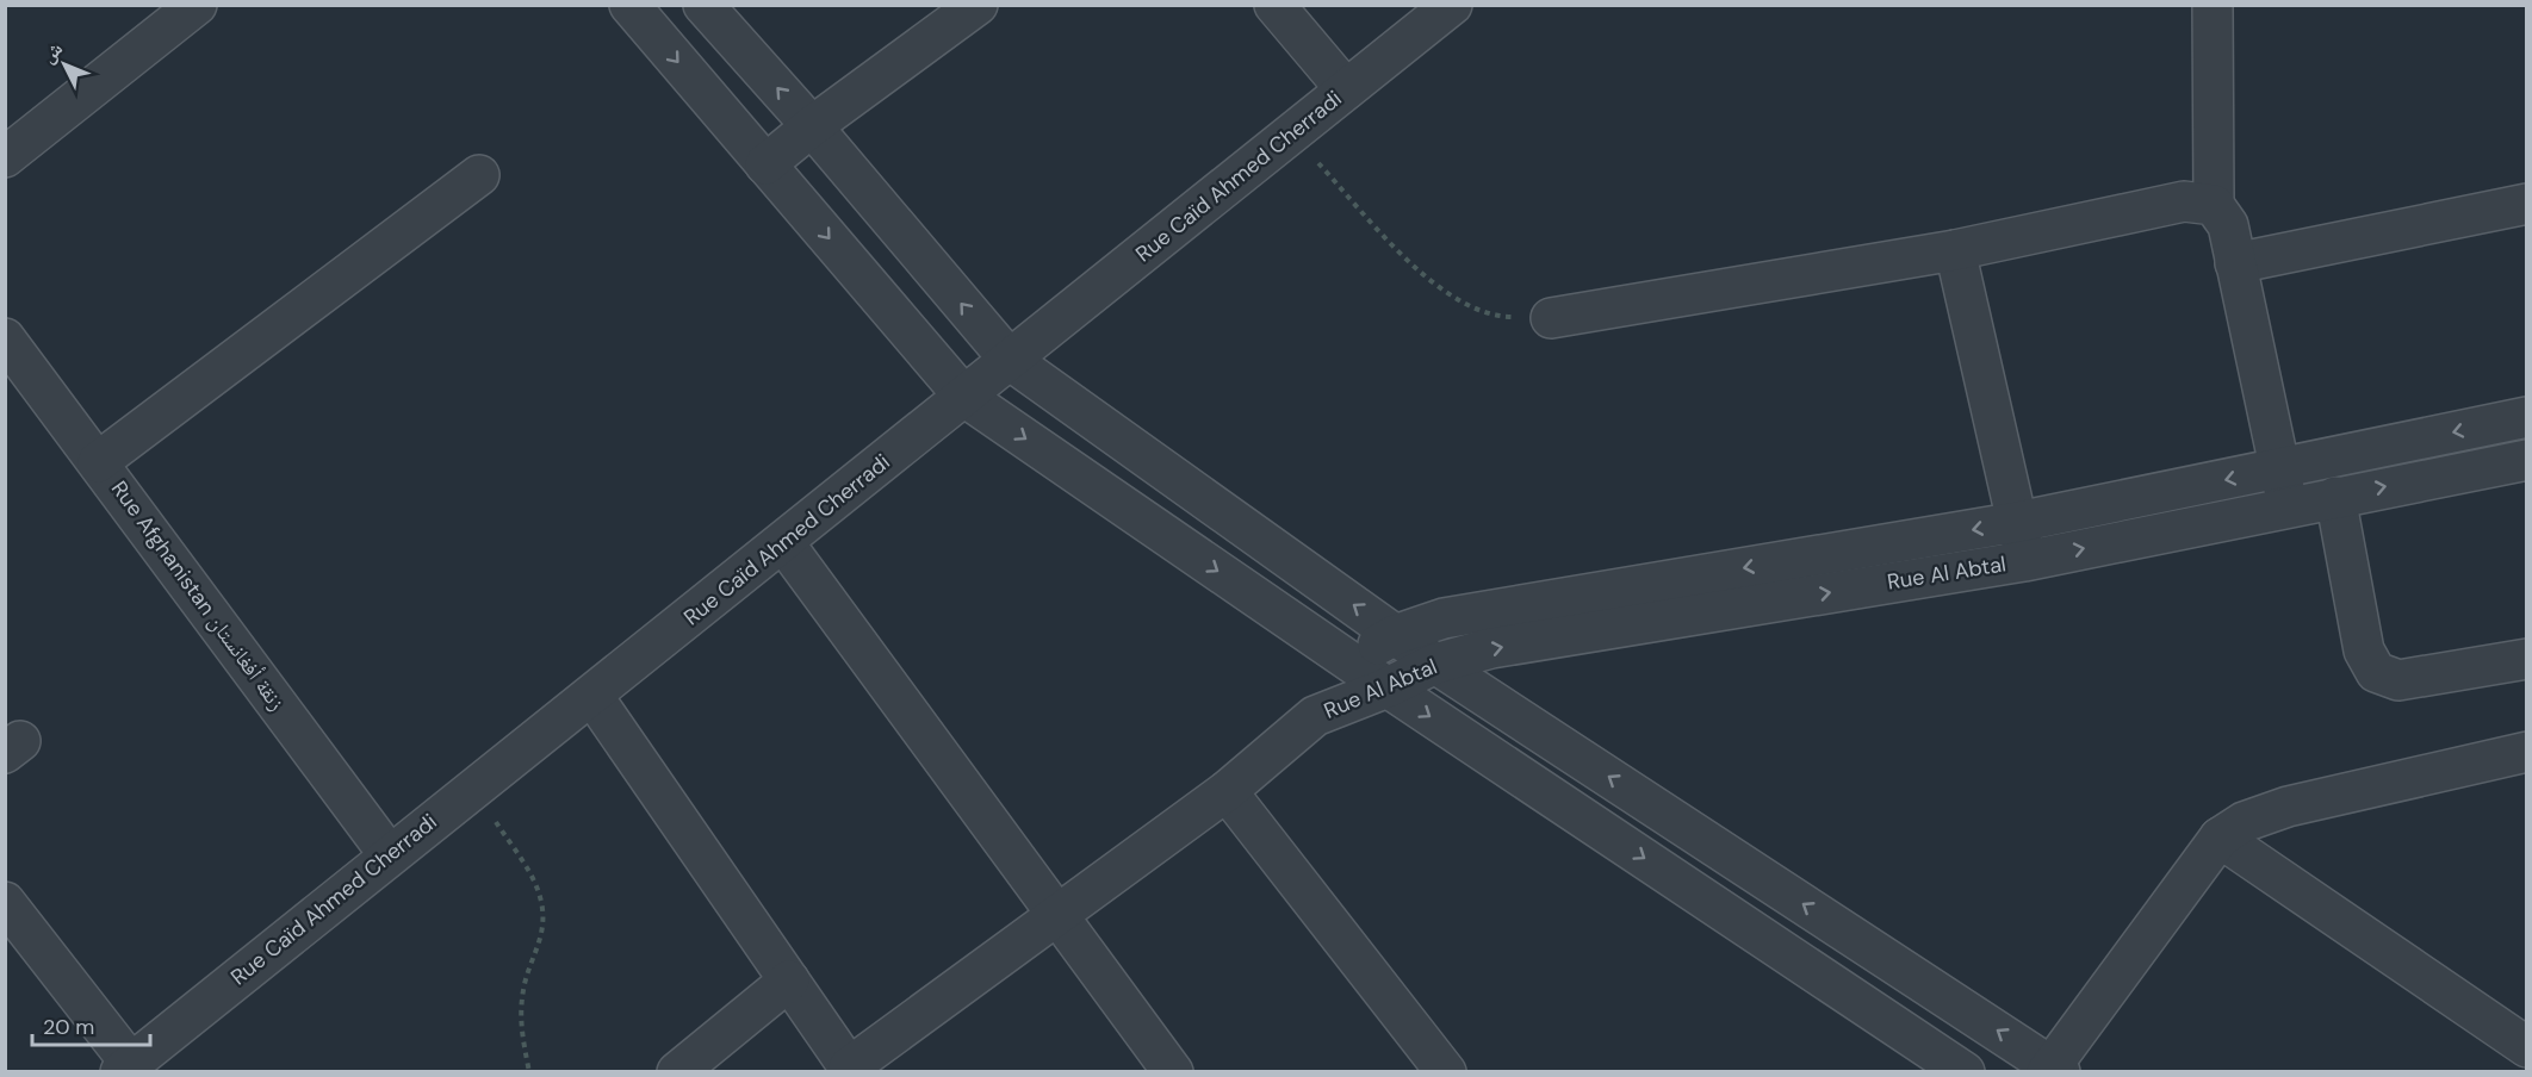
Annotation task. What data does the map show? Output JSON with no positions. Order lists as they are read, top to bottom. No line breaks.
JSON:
{"streets":{"street":["Rue Caïd Ahmed Cherradi","Rue Al Abtal","Rue Afghanistan زنقة أفغانستان"]},"crossings":[["Rue Caïd Ahmed Cherradi","Rue Afghanistan زنقة أفغانستان"]],"scale_bar":"20 m","north":"top left"}
